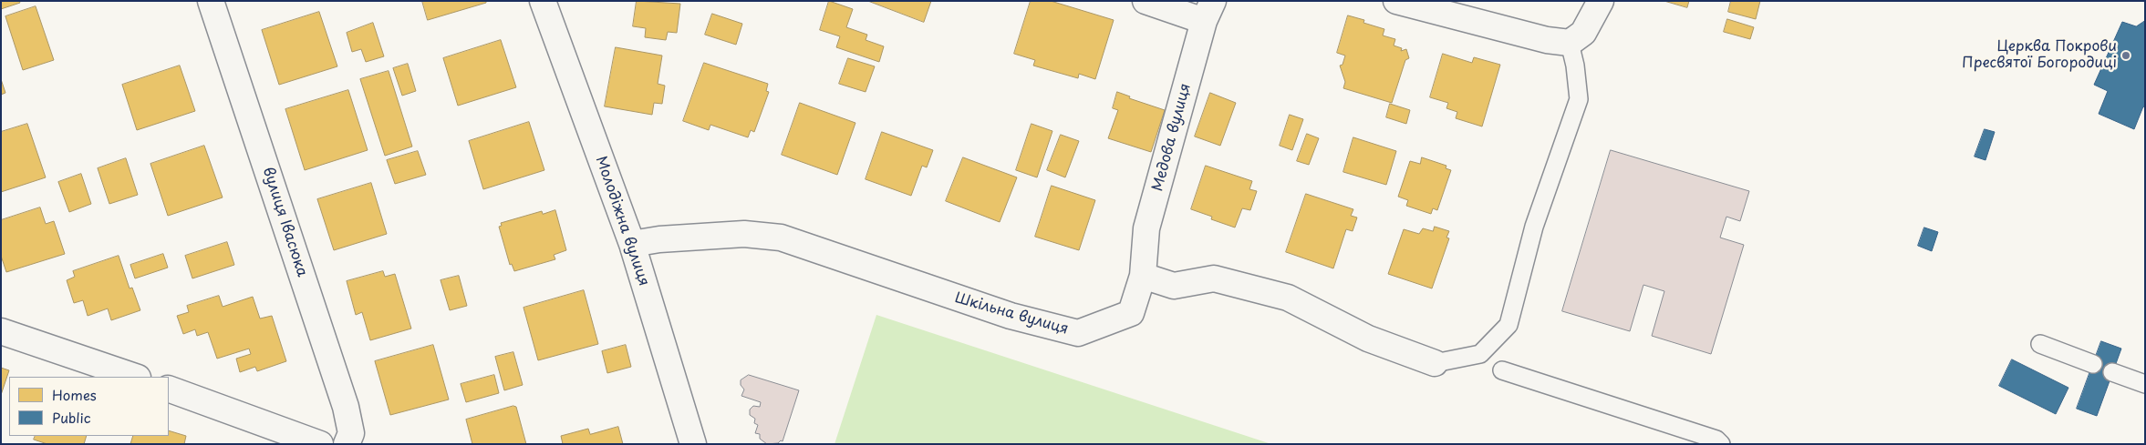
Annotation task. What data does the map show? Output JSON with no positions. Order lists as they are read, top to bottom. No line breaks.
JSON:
{"streets":{"street":["Медова вулиця","Молодіжна вулиця","вулиця Івасюка","Шкільна вулиця"]},"crossings":[["Медова вулиця","Шкільна вулиця"],["Молодіжна вулиця","Шкільна вулиця"]],"places":["Церква Покрови Пресвятої Богородиці"],"legend":["Homes","Public"]}
